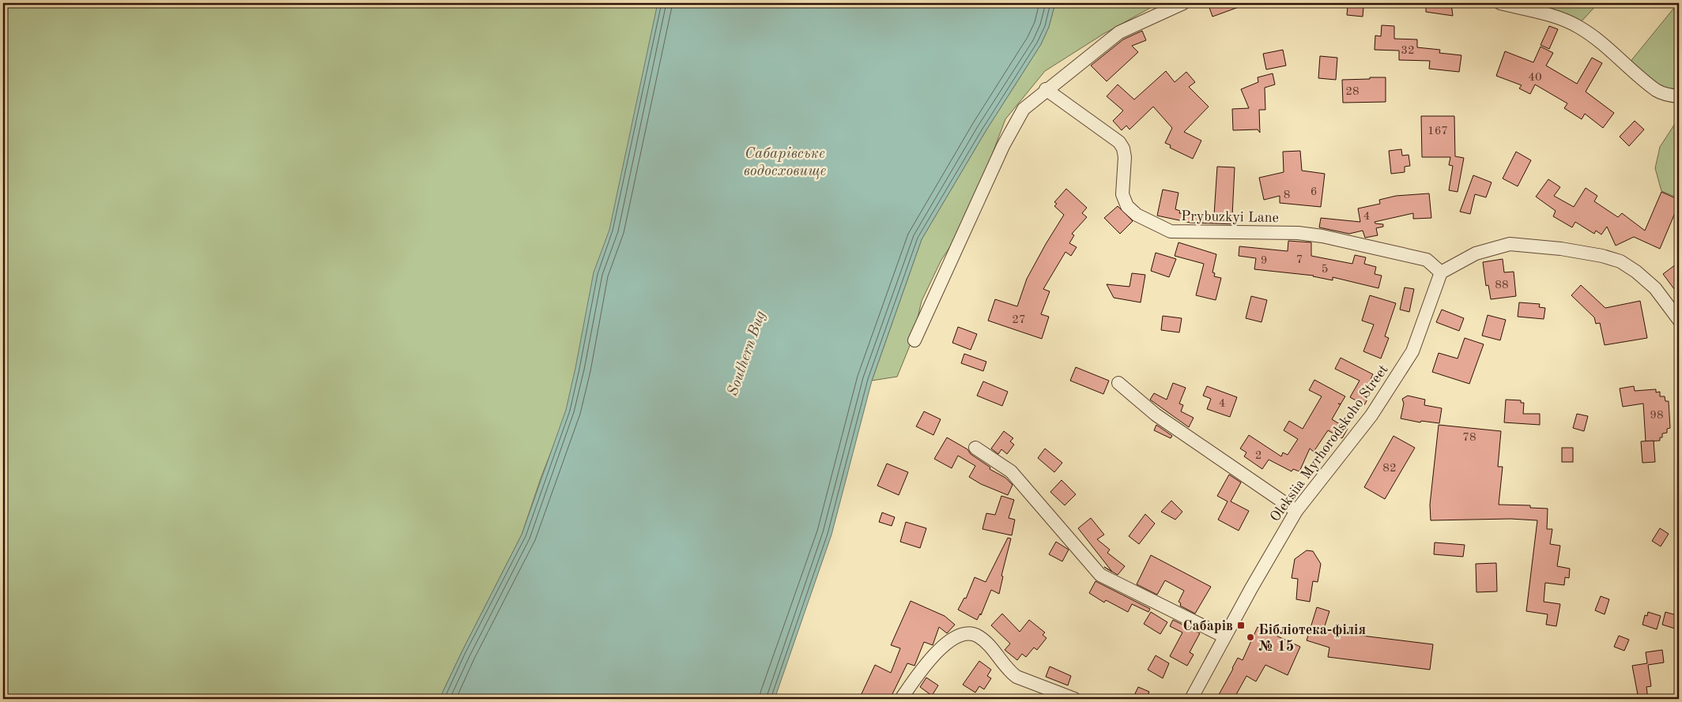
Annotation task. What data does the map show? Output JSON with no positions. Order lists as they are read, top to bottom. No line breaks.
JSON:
{"streets":{"street":["Prybuzkyi Lane","Oleksiia Myrhorodskoho Street"]},"crossings":[["Prybuzkyi Lane","Oleksiia Myrhorodskoho Street"]],"water":["Сабарівське водосховище","Southern Bug"],"places":{"transit":["Сабарів"],"other":["Бібліотека-філія № 15"]},"house_numbers":["32","40","28","167","6","8","4","7","9","5","88","27","4","98","78","2","82"]}
